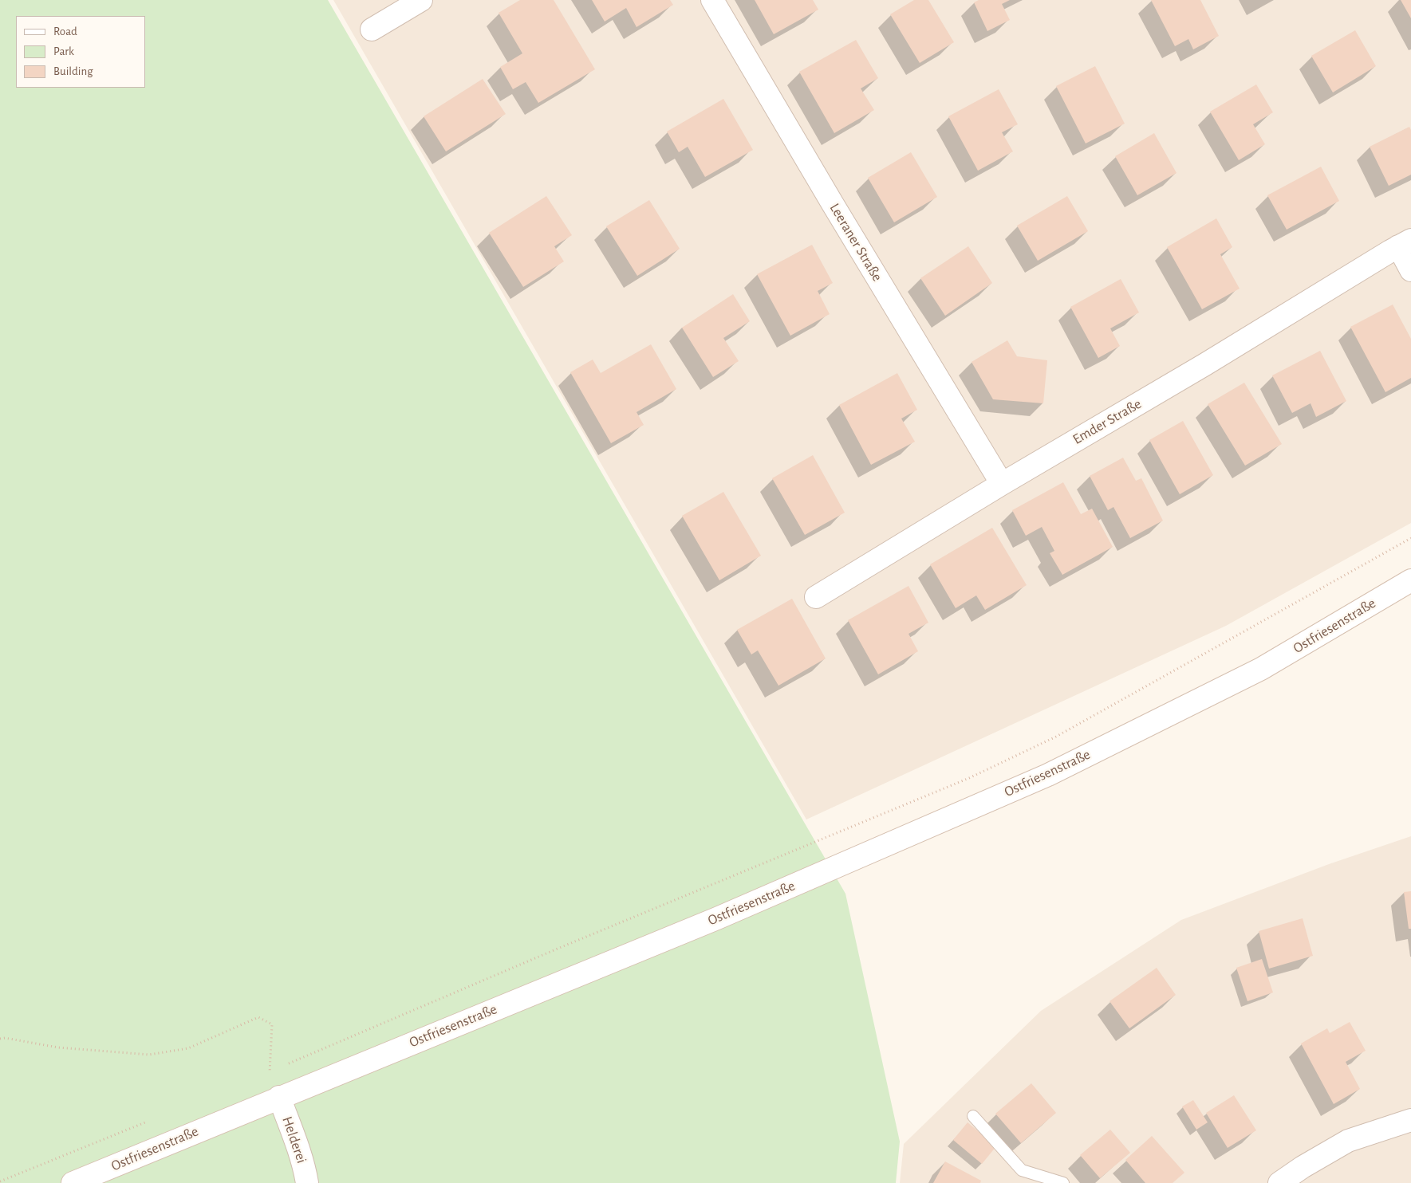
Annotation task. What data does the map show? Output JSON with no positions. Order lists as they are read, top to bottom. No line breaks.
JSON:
{"streets":{"street":["Leeraner Straße","Emder Straße","Ostfriesenstraße","Helderei"]},"crossings":[["Leeraner Straße","Emder Straße"],["Ostfriesenstraße","Helderei"]],"legend":["Road","Park","Building"]}
